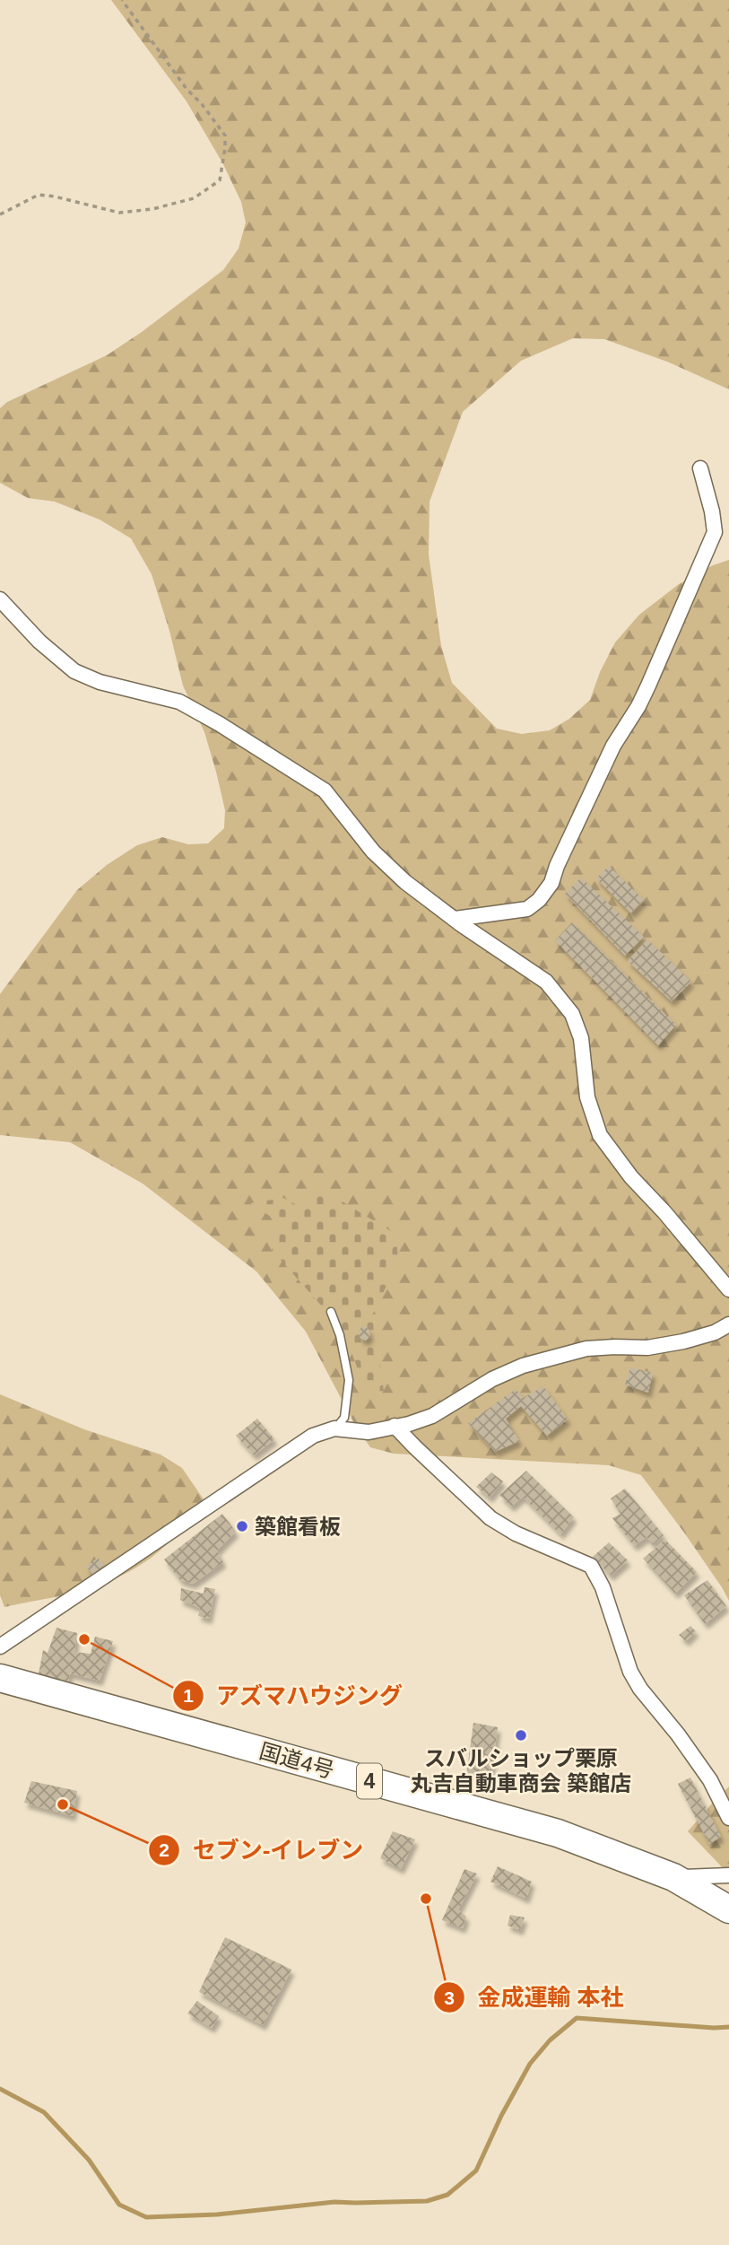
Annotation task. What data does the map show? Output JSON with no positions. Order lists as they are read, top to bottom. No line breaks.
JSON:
{"streets":{"highway":["国道4号","4"]},"places":["築館看板","アズマハウジング","スバルショップ栗原 丸吉自動車商会 築館店","セブン-イレブン","金成運輸 本社"]}
